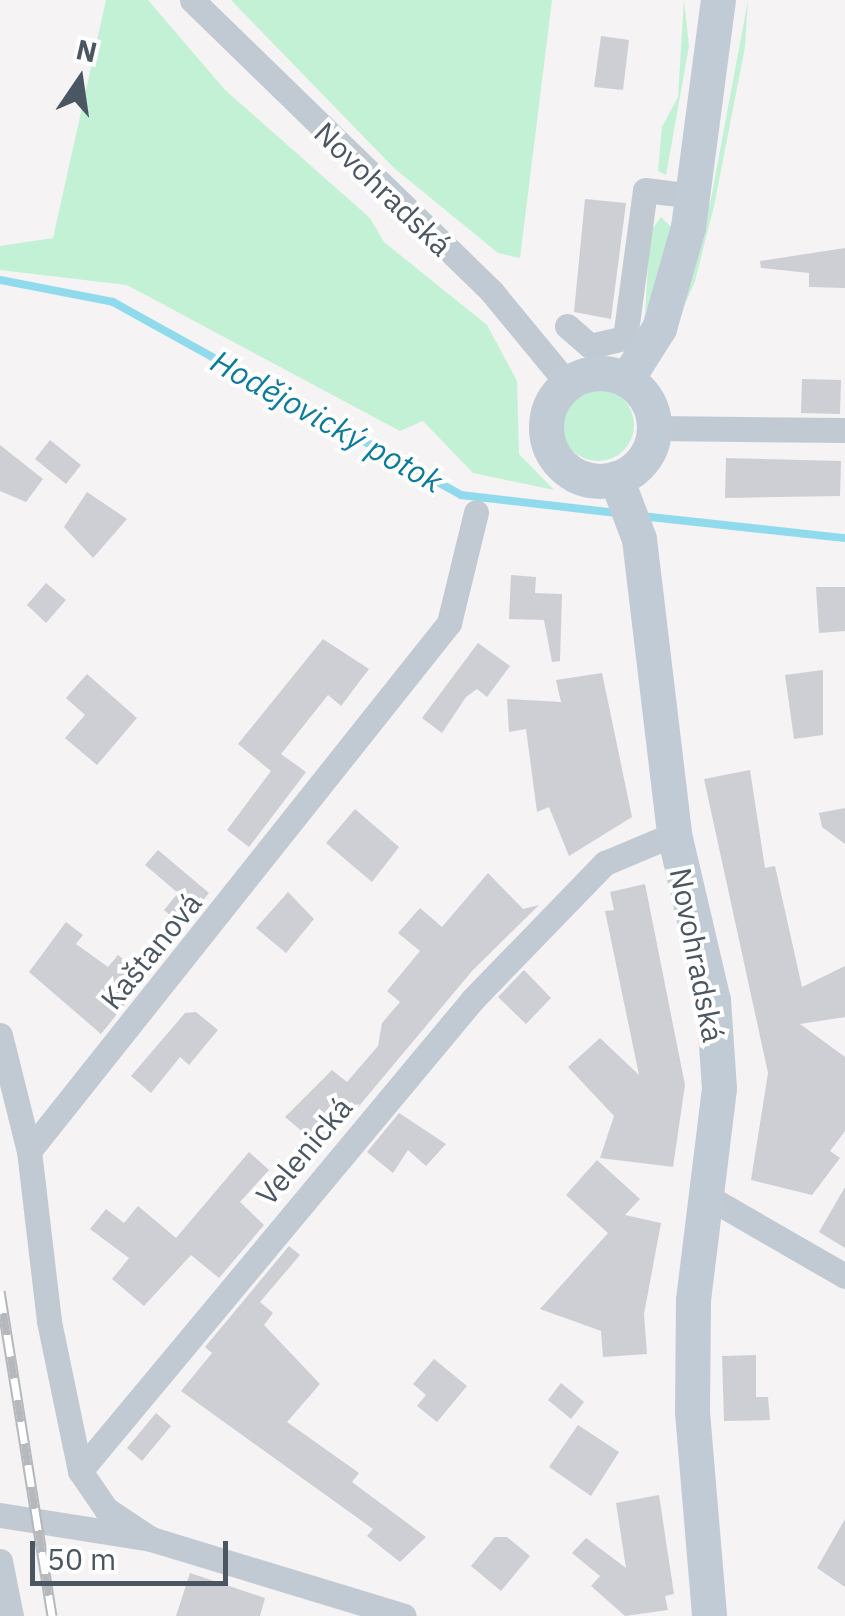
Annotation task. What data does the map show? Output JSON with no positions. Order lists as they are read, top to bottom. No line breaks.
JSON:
{"streets":{"main road":["Novohradská"],"street":["Kaštanová","Velenická"]},"crossings":[["Novohradská","Velenická"]],"water":["Hodějovický potok"],"scale_bar":"50 m","north":"top"}
